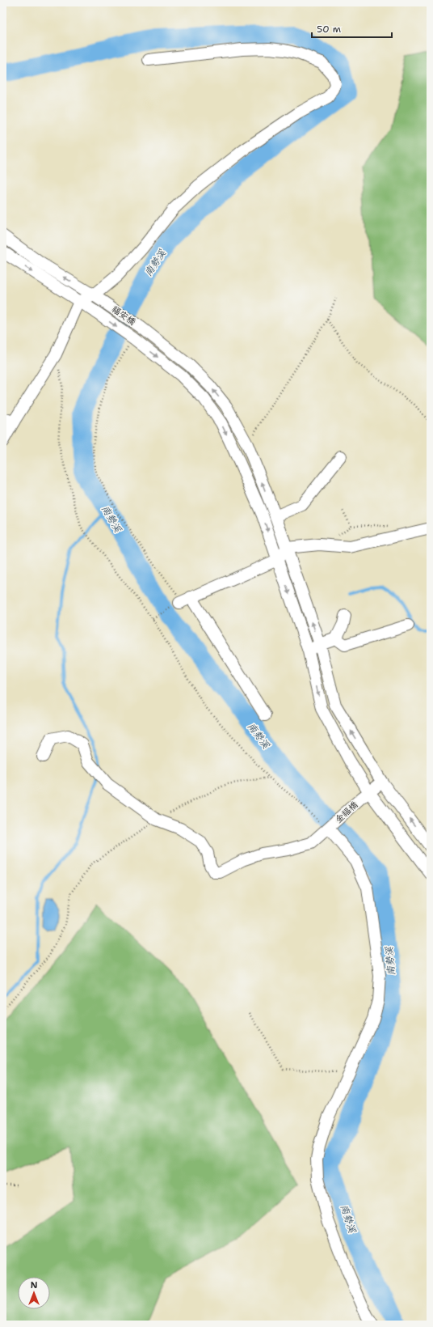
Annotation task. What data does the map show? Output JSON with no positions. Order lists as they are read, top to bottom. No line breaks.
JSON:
{"streets":{"street":["福安橋","金福橋"]},"crossings":[["福安橋","金福橋"]],"water":["南勢溪"],"scale_bar":"50 m","north":"top"}
